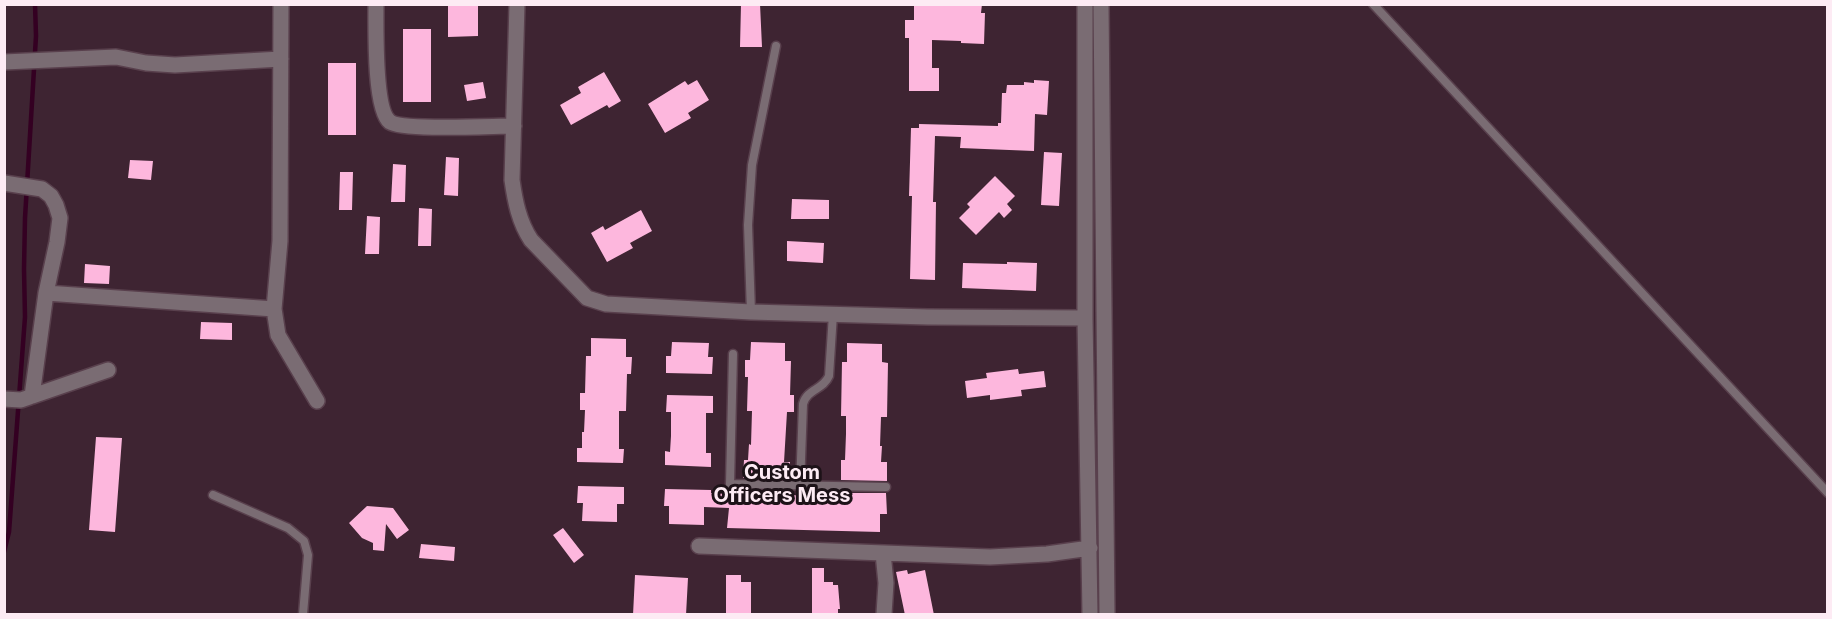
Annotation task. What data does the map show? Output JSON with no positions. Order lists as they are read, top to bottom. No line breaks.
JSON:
{"districts":["Custom Officers Mess"]}
